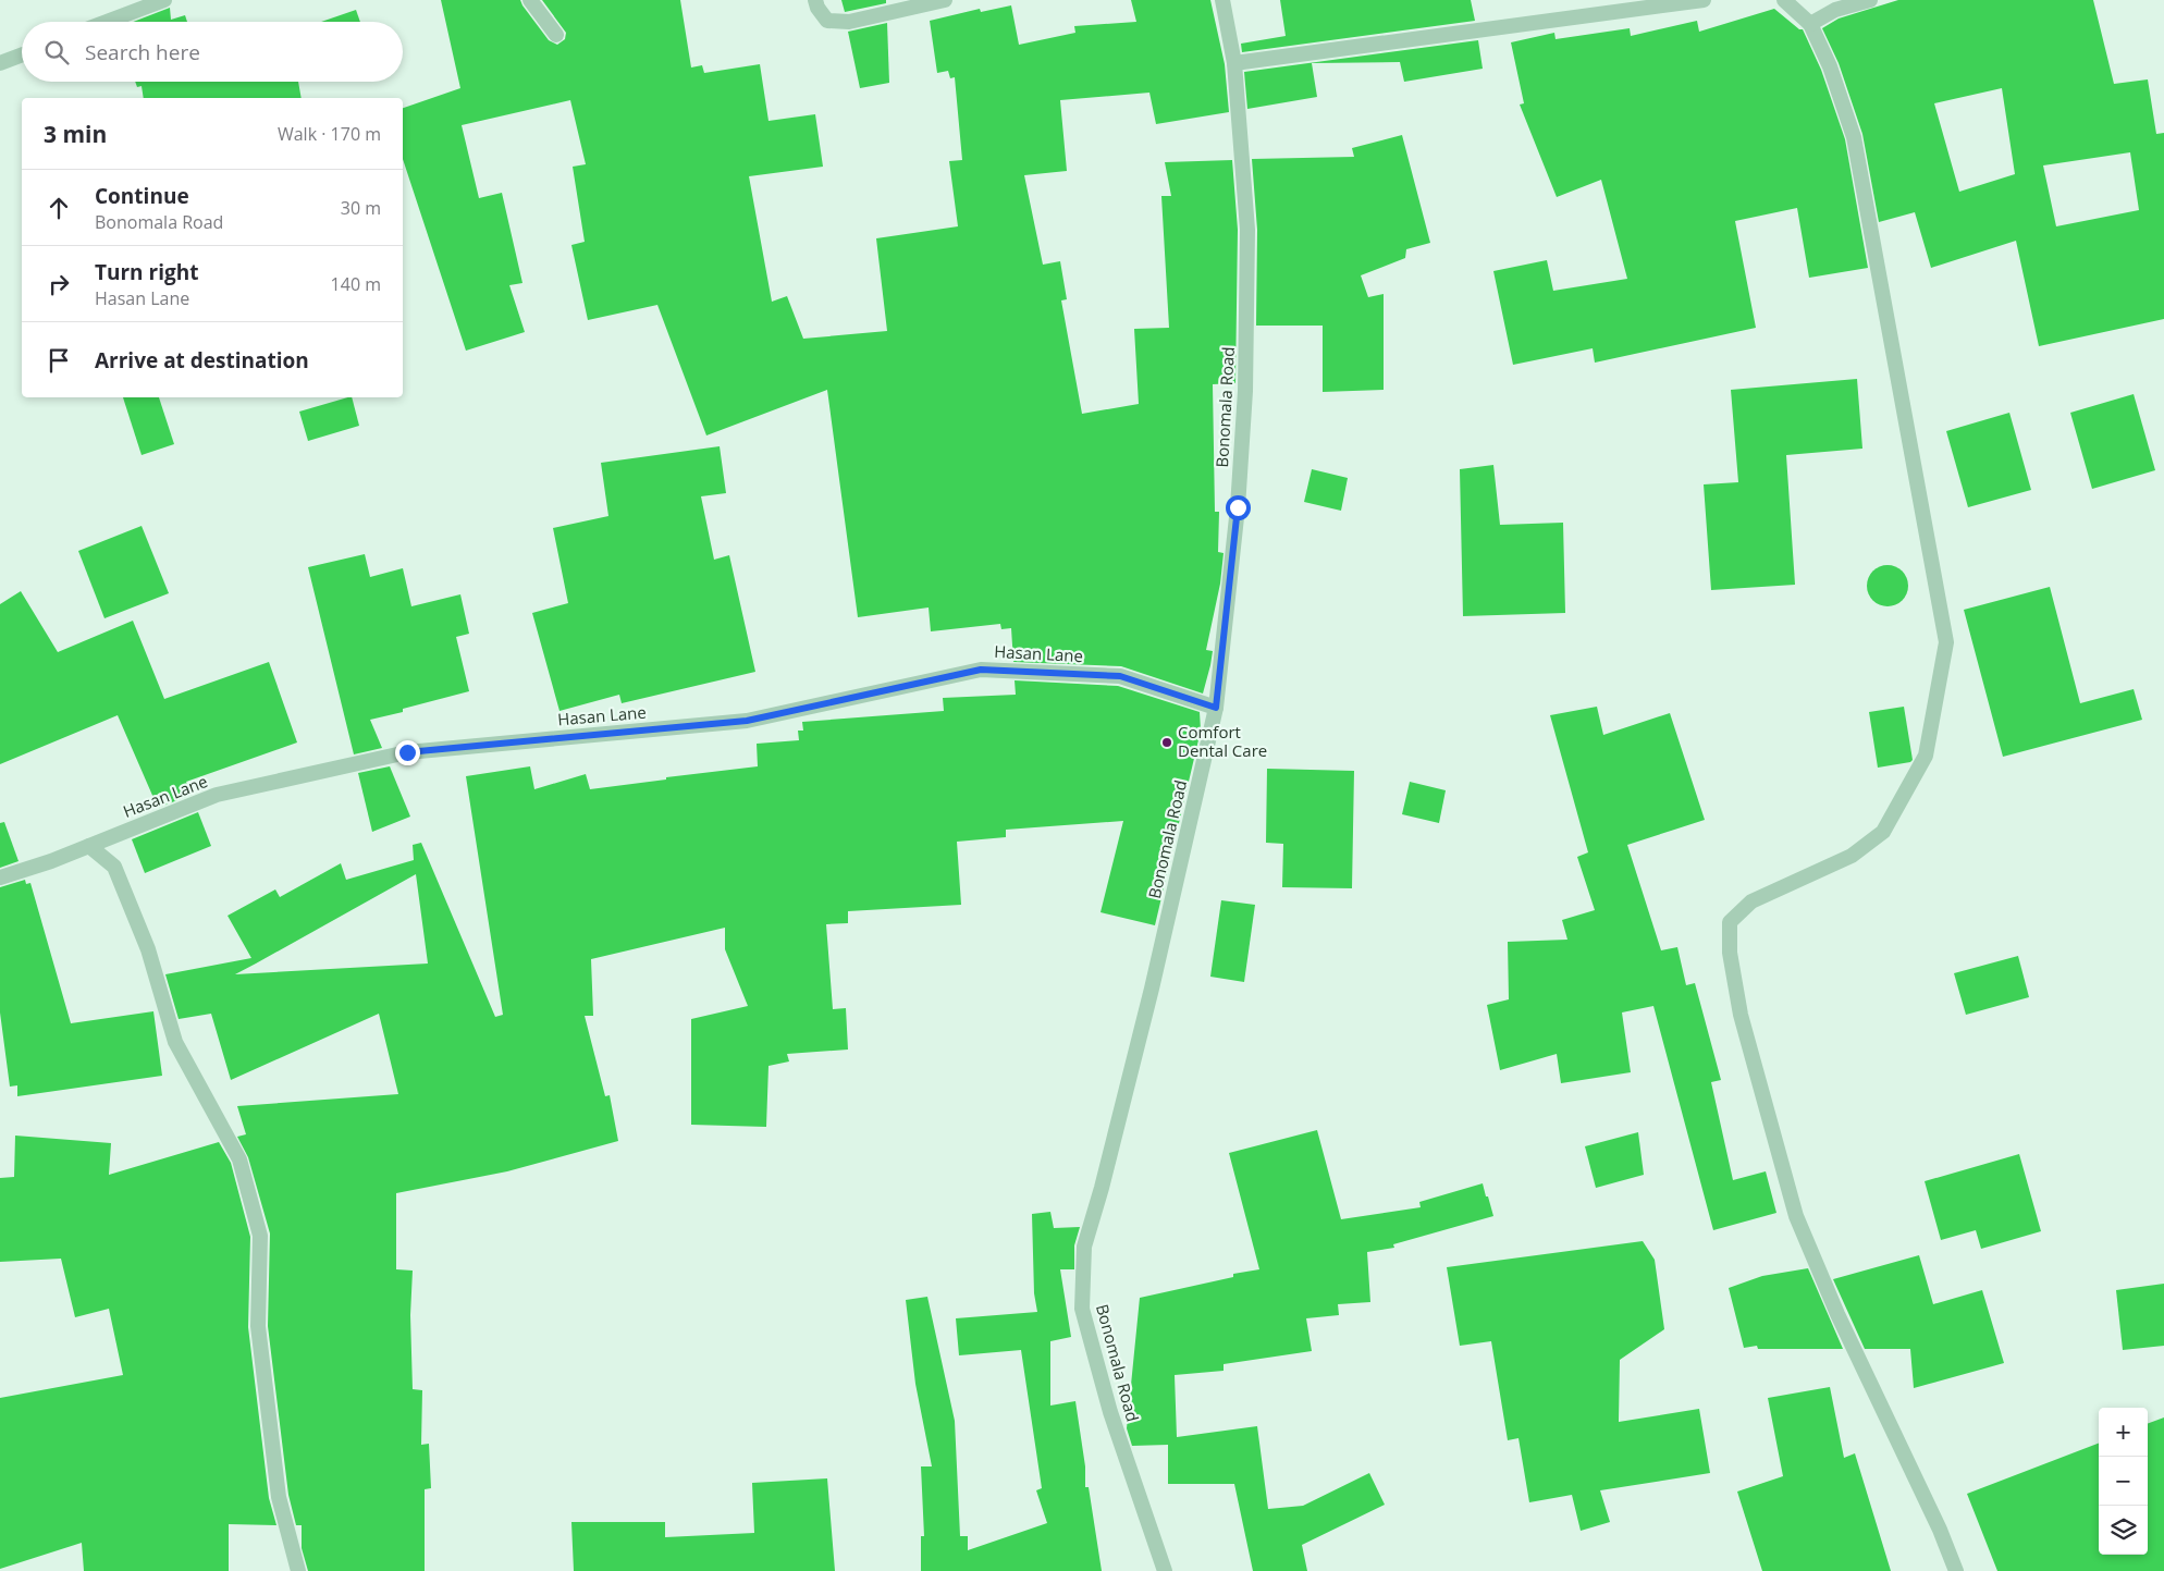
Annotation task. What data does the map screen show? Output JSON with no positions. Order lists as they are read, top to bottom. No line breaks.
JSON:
{"streets":{"street":["Bonomala Road","Hasan Lane"]},"crossings":[["Bonomala Road","Hasan Lane"]],"places":["Comfort Dental Care"],"page":{"search":"Search here","heading":["3 min","Walk · 170 m"],"list":[["Continue","Bonomala Road","30 m"],["Turn right","Hasan Lane","140 m"],"Arrive at destination"],"map_buttons":["+","−"]}}
